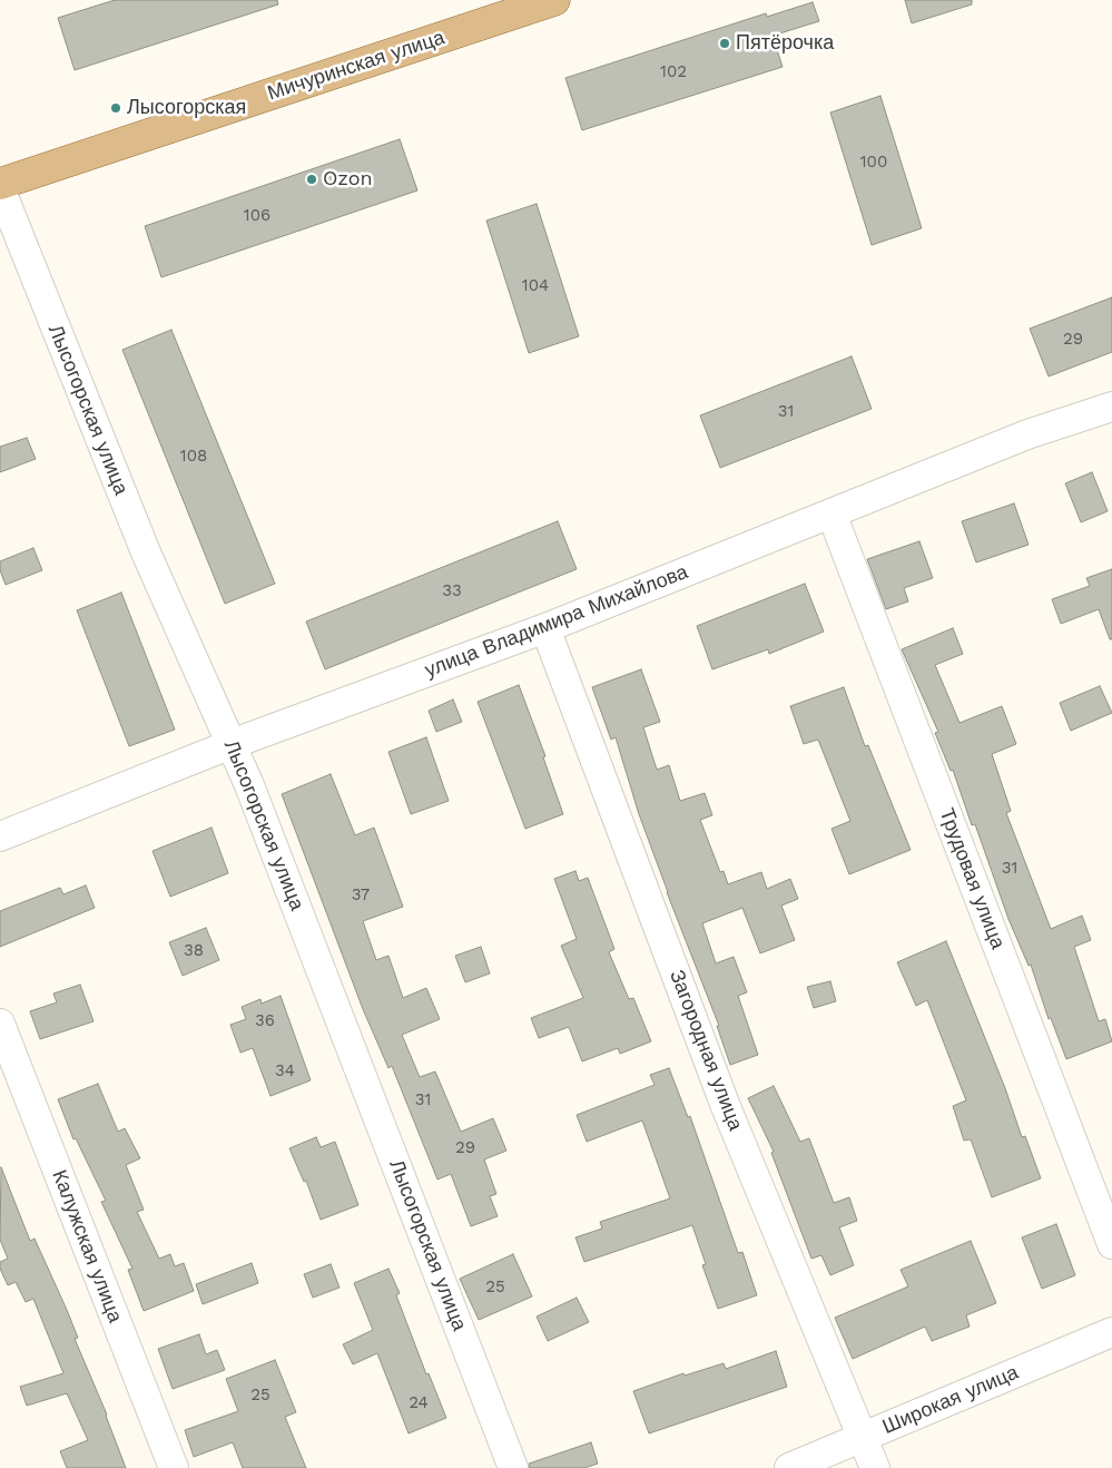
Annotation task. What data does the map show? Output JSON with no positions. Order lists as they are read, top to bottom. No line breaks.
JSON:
{"streets":{"main road":["Мичуринская улица"],"street":["Лысогорская улица","улица Владимира Михайлова","Трудовая улица","Загородная улица","Калужская улица","Широкая улица"]},"crossings":[["Лысогорская улица","улица Владимира Михайлова"],["улица Владимира Михайлова","Трудовая улица"],["улица Владимира Михайлова","Загородная улица"],["Загородная улица","Широкая улица"]],"places":["Пятёрочка","Лысогорская","Ozon"],"house_numbers":["102","100","106","104","29","31","108","33","31","37","38","36","34","31","29","25","25","24"]}
